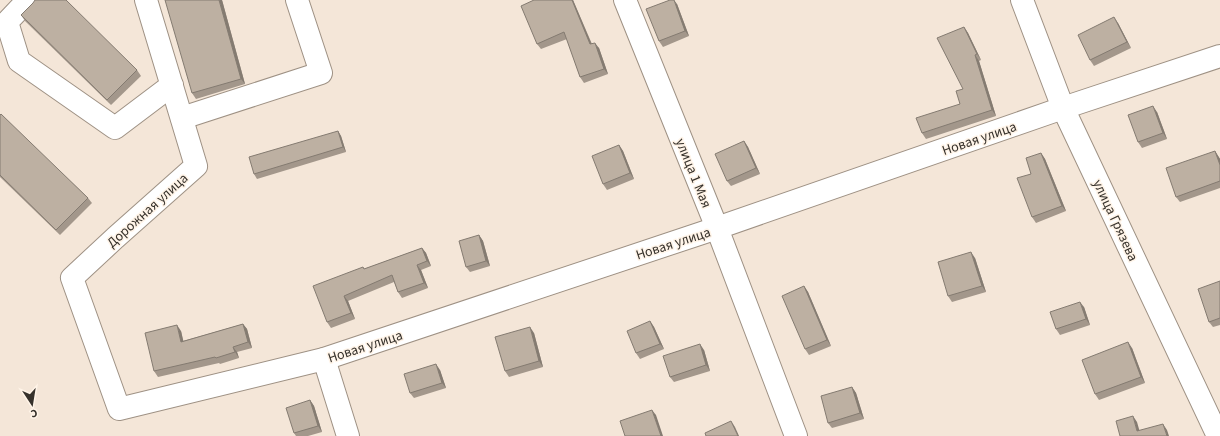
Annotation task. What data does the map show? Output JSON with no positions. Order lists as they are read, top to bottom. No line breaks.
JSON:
{"streets":{"street":["Новая улица","улица 1 Мая","Дорожная улица","улица Грязева"]},"crossings":[["Новая улица","улица 1 Мая"],["Новая улица","Дорожная улица"],["Новая улица","улица Грязева"]],"north":"bottom"}
